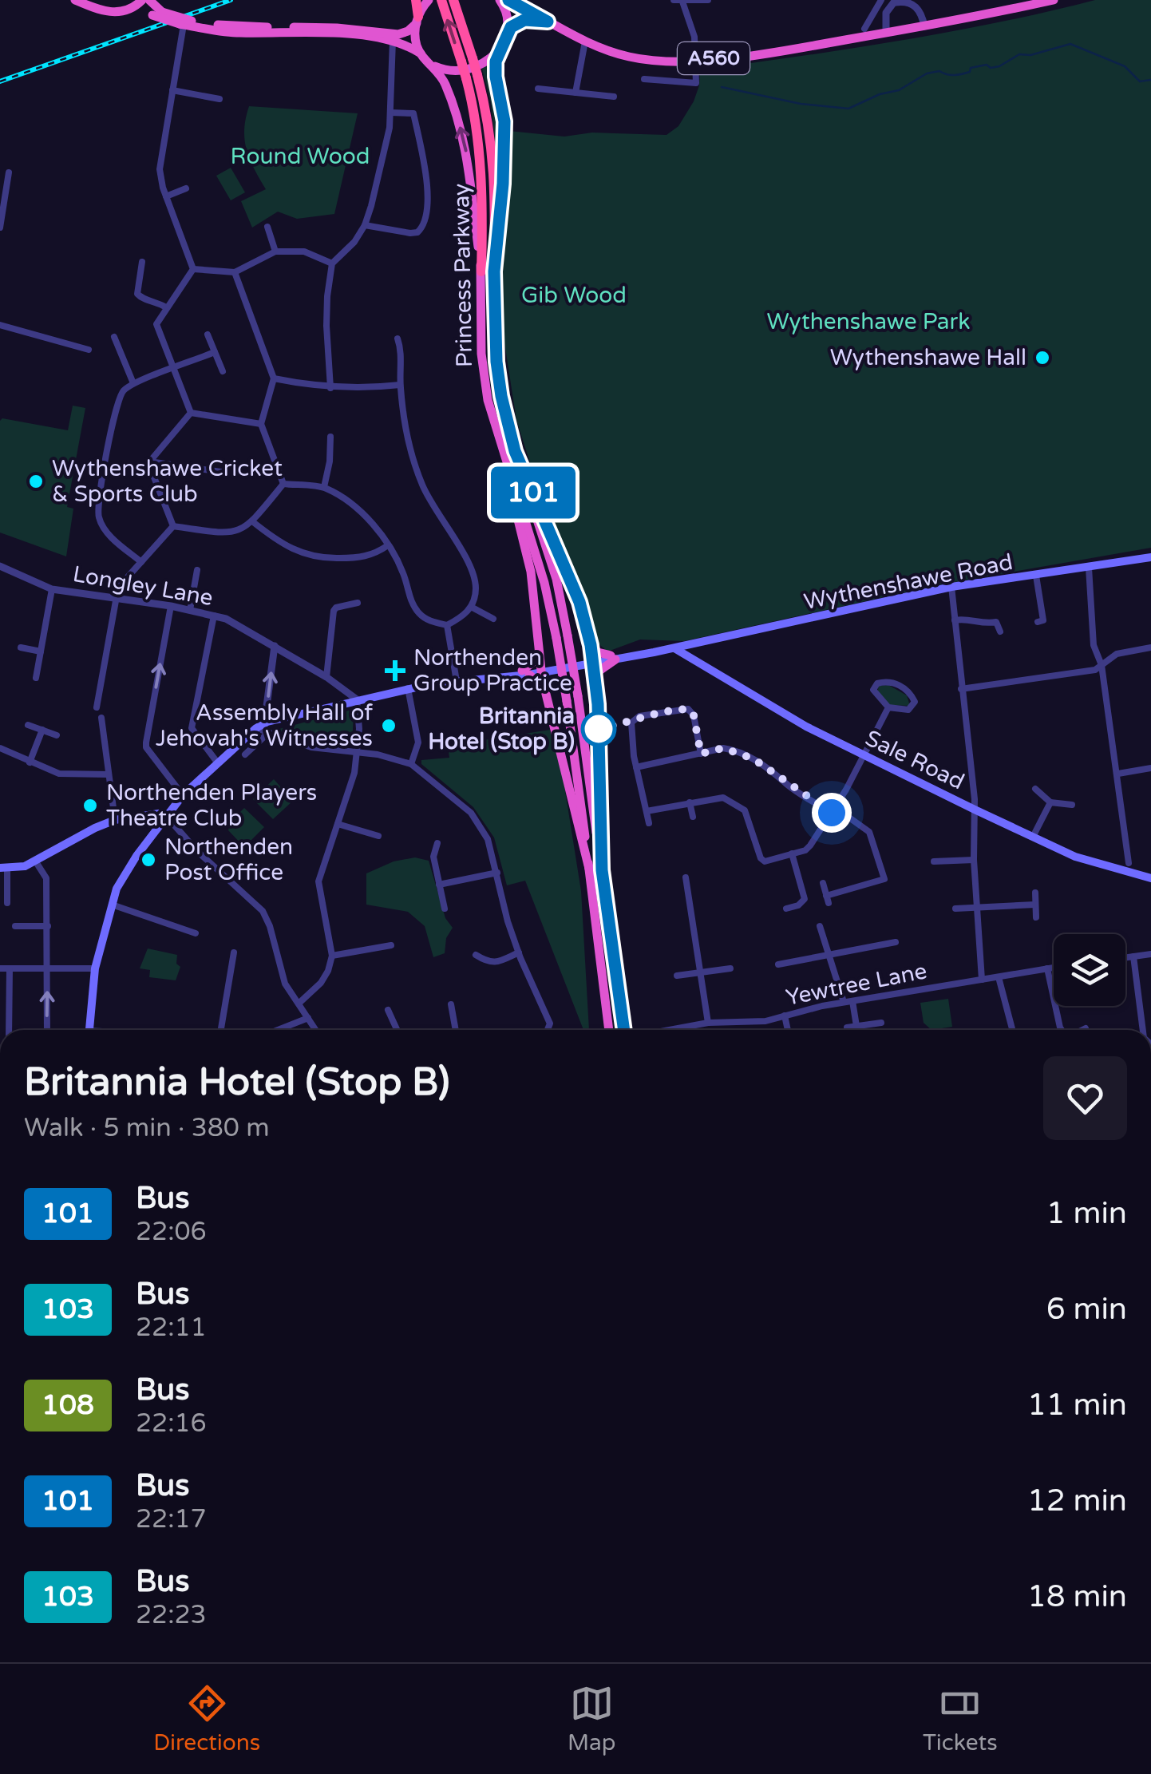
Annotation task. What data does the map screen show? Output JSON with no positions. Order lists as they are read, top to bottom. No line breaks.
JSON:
{"streets":{"highway":["A560","Princess Parkway"],"main road":["Wythenshawe Road","Sale Road"],"street":["Longley Lane","Yewtree Lane"]},"crossings":[["Wythenshawe Road","Longley Lane"],["Wythenshawe Road","Sale Road"]],"parks":["Round Wood","Gib Wood","Wythenshawe Park"],"places":{"other":["Wythenshawe Hall","Wythenshawe Cricket & Sports Club","Assembly Hall of Jehovah's Witnesses","Britannia Hotel (Stop B)","Northenden Players Theatre Club","Northenden Post Office"],"health":["Northenden Group Practice"]},"lines":["bus line 101"],"page":{"on_map":"101","heading":["Britannia Hotel (Stop B)","Walk · 5 min · 380 m"],"list":[{"mark":"101","name":"Bus","note":"22:06","value":"1 min"},{"mark":"103","name":"Bus","note":"22:11","value":"6 min"},{"mark":"108","name":"Bus","note":"22:16","value":"11 min"},{"mark":"101","name":"Bus","note":"22:17","value":"12 min"},{"mark":"103","name":"Bus","note":"22:23","value":"18 min"}],"tabs":["Directions","Map","Tickets"]}}
